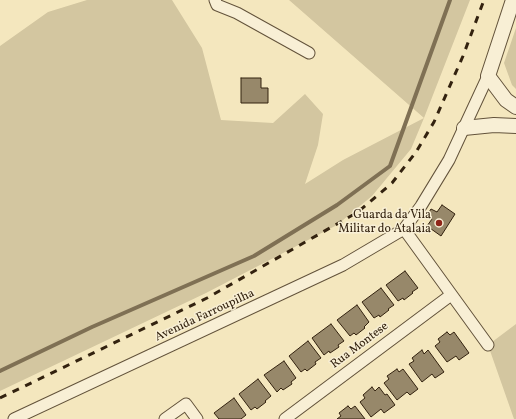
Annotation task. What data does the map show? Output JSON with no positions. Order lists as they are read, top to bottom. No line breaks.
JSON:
{"streets":{"street":["Avenida Farroupilha","Rua Montese"]},"places":["Guarda da Vila Militar do Atalaia"]}
